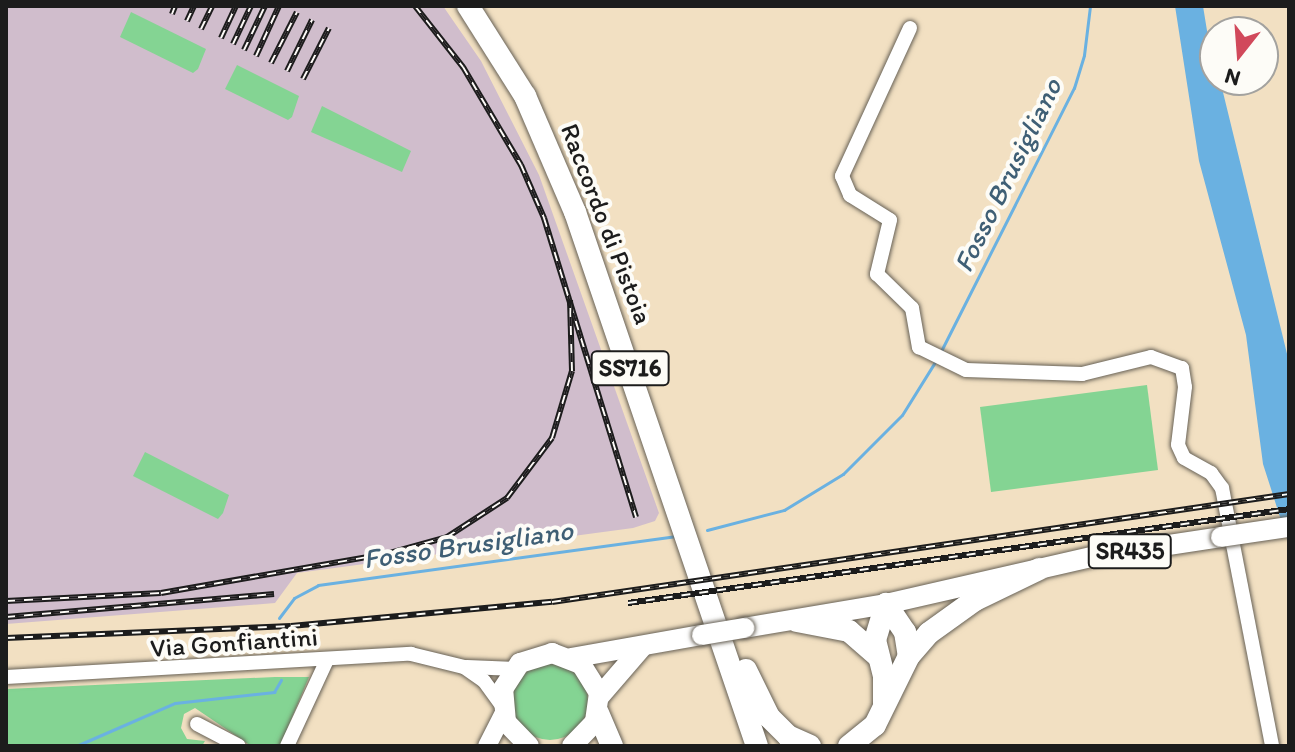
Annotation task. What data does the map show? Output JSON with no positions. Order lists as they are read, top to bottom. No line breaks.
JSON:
{"streets":{"highway":["Raccordo di Pistoia","SS716"],"main road":["SR435"],"street":["Via Gonfiantini"]},"crossings":[["SR435","Via Gonfiantini"]],"water":["Fosso Brusigliano"],"north":"bottom"}
